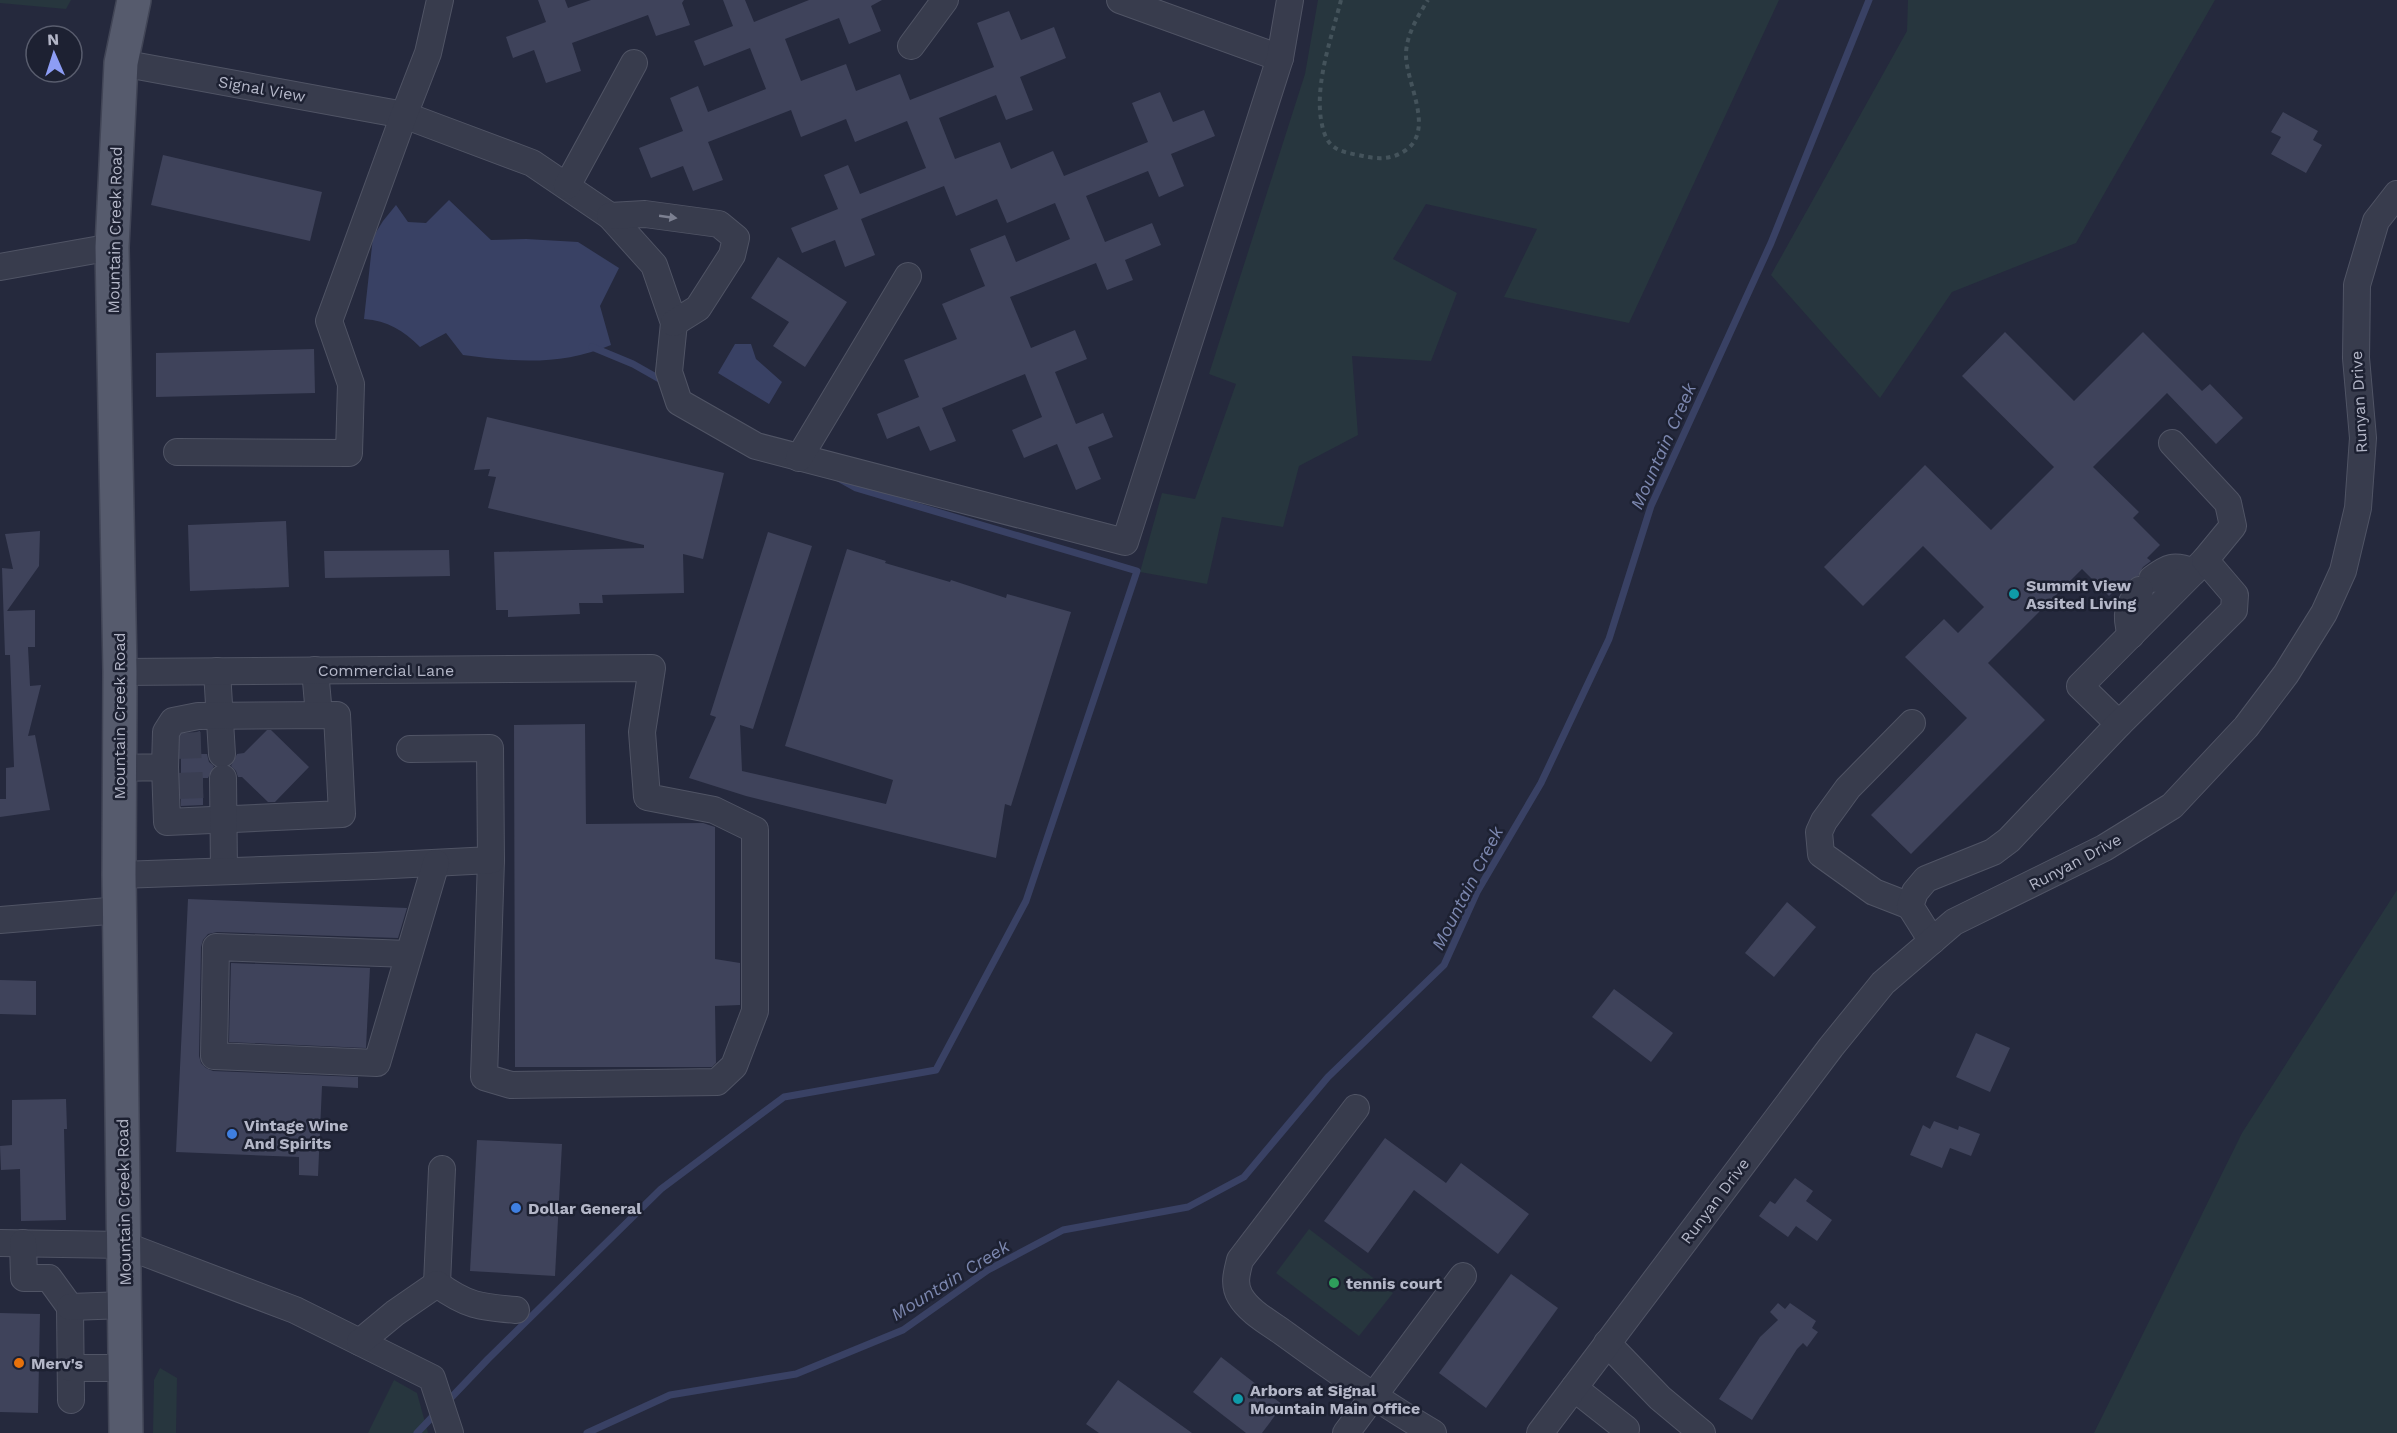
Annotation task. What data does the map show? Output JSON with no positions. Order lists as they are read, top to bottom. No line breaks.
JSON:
{"streets":{"main road":["Mountain Creek Road"],"street":["Signal View","Runyan Drive","Commercial Lane"]},"crossings":[["Signal View","Mountain Creek Road"],["Mountain Creek Road","Commercial Lane"]],"water":["Mountain Creek"],"places":["Summit View Assited Living","Vintage Wine And Spirits","Dollar General","tennis court","Merv's","Arbors at Signal Mountain Main Office"],"north":"top"}
